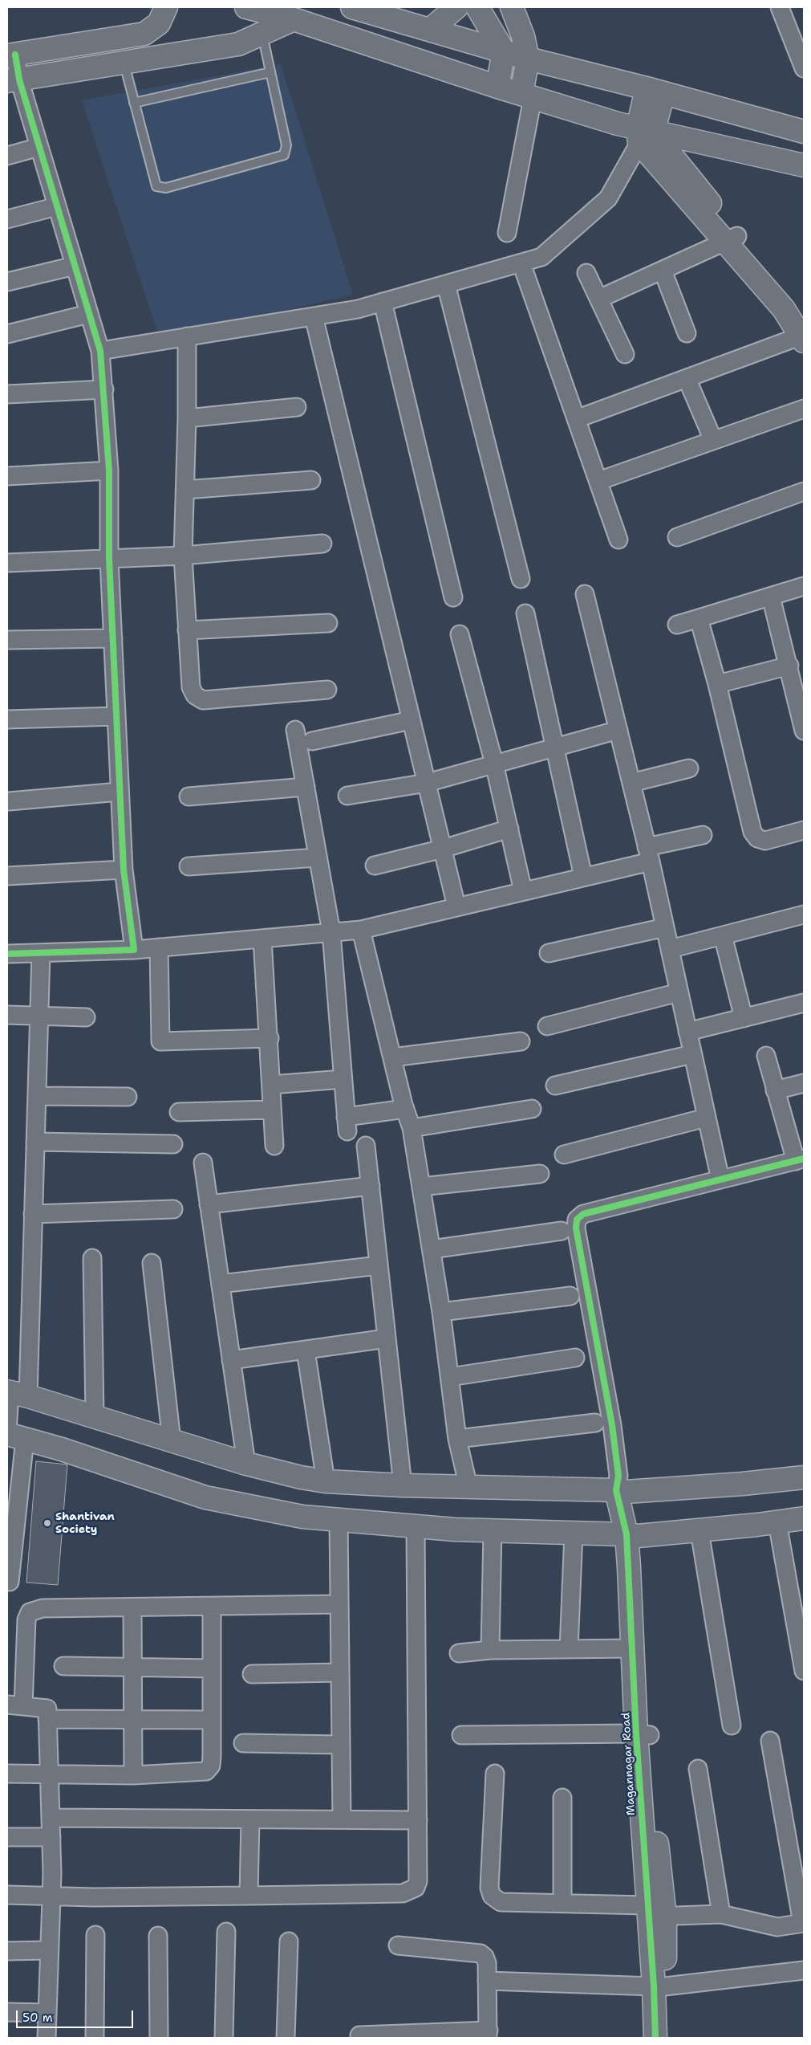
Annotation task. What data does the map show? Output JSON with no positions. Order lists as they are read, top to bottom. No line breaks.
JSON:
{"streets":{"main road":["Magannagar Road"]},"places":["Shantivan Society"],"scale_bar":"50 m"}
